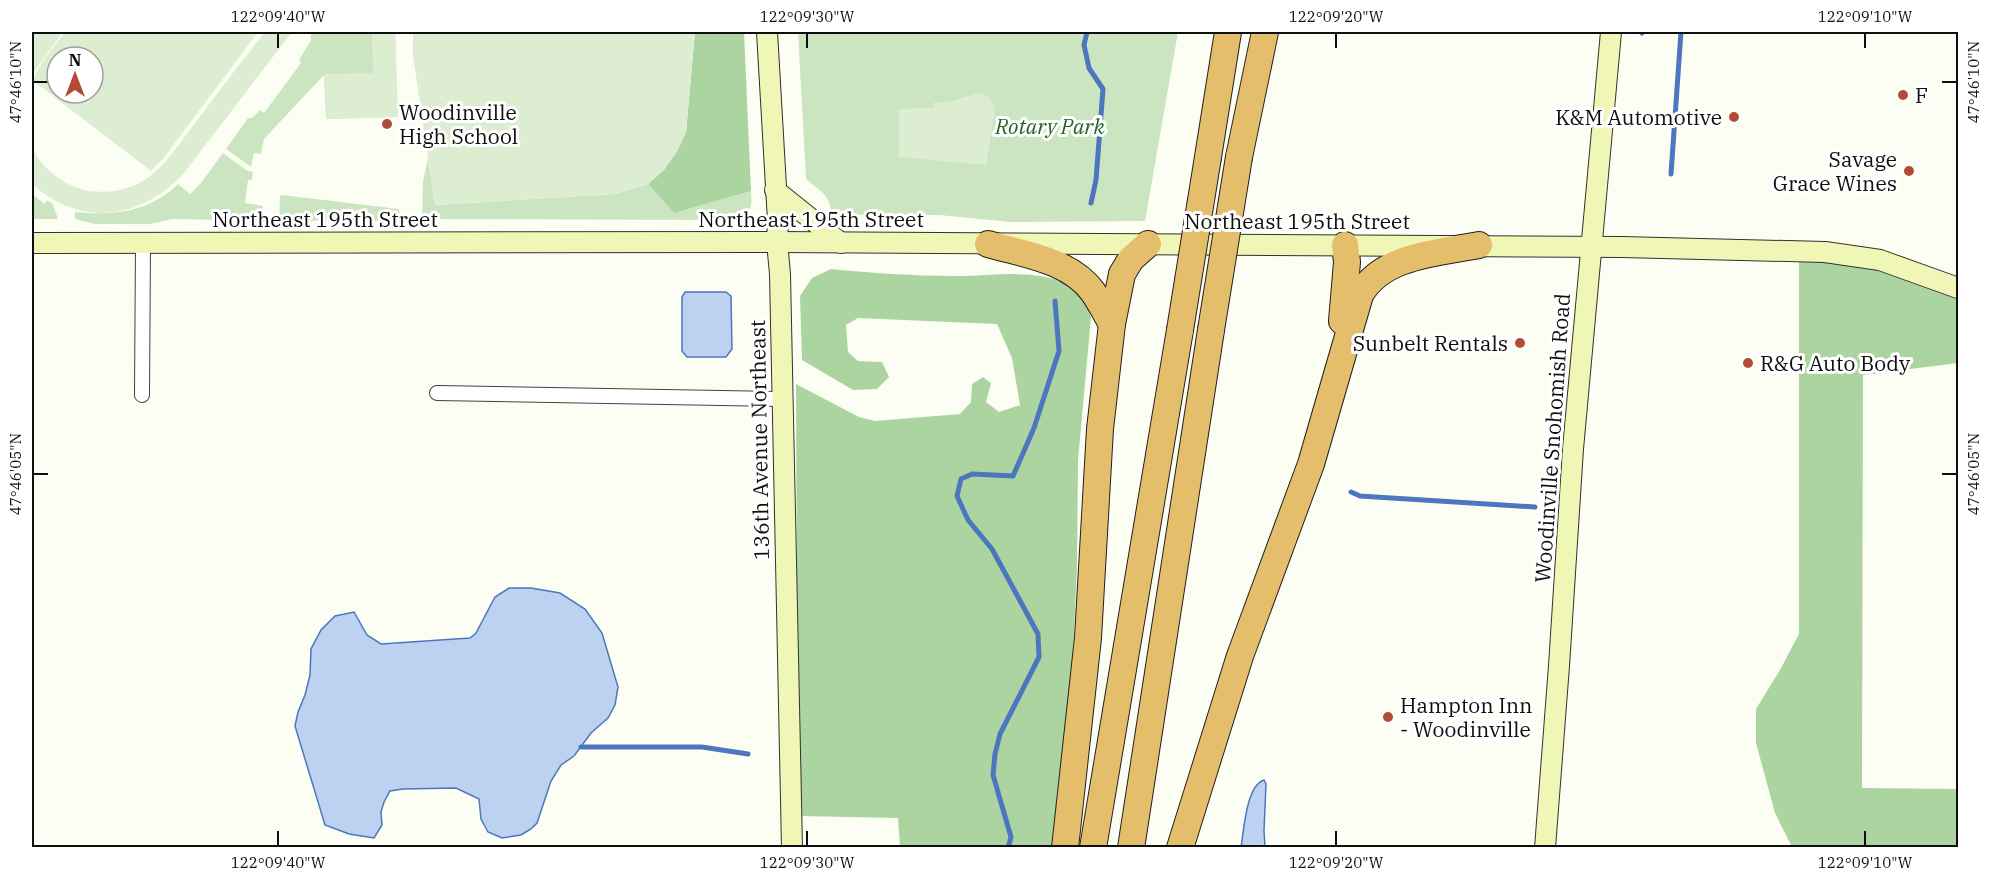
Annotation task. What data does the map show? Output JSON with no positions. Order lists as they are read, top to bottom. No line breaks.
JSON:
{"streets":{"main road":["Northeast 195th Street","Woodinville Snohomish Road","136th Avenue Northeast"]},"crossings":[["Northeast 195th Street","Woodinville Snohomish Road"],["Northeast 195th Street","136th Avenue Northeast"]],"parks":["Rotary Park"],"places":["F","K&M Automotive","Woodinville High School","Savage Grace Wines","Sunbelt Rentals","R&G Auto Body","Hampton Inn - Woodinville"],"north":"top","coordinates":["122°09'40\"W","122°09'30\"W","122°09'20\"W","122°09'10\"W","47°46'10\"N","47°46'05\"N"]}
